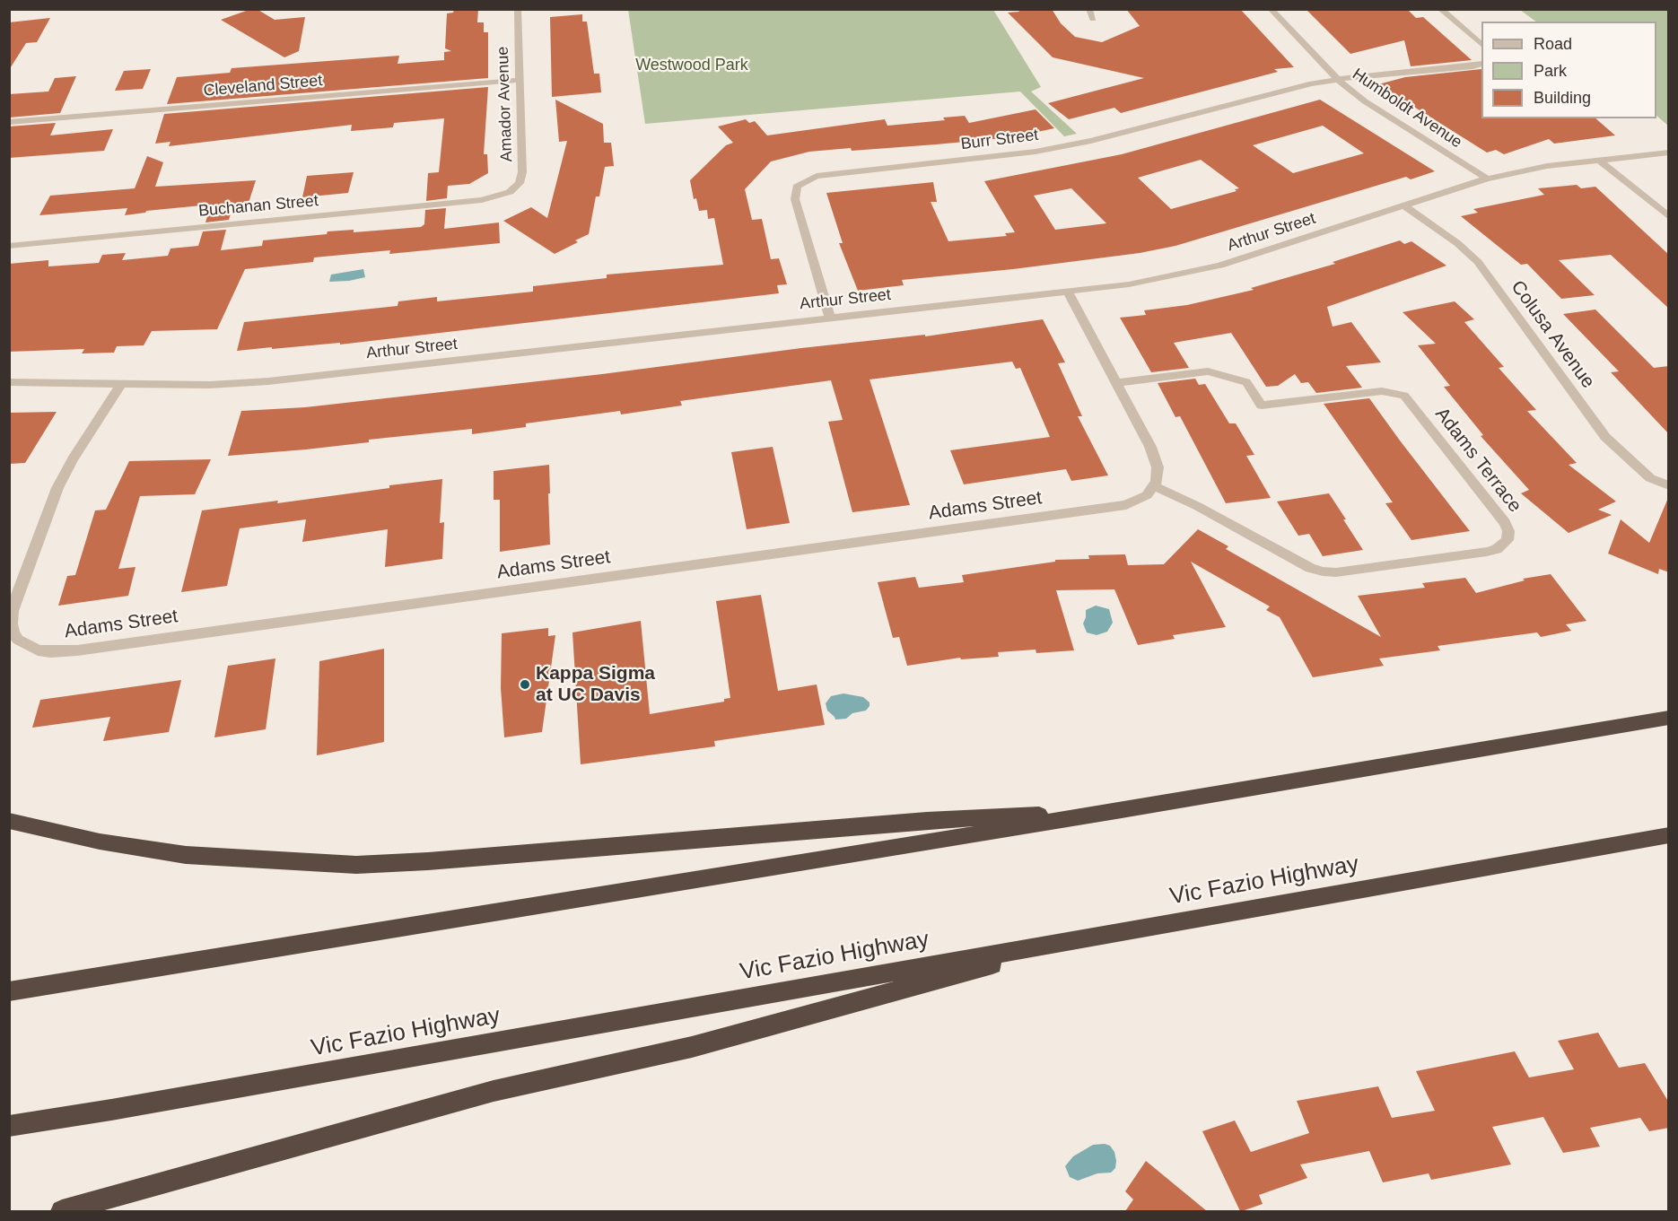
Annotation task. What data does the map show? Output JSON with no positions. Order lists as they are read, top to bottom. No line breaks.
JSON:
{"streets":{"highway":["Vic Fazio Highway"],"street":["Cleveland Street","Amador Avenue","Humboldt Avenue","Burr Street","Buchanan Street","Arthur Street","Colusa Avenue","Adams Terrace","Adams Street"]},"crossings":[["Cleveland Street","Amador Avenue"],["Amador Avenue","Buchanan Street"],["Humboldt Avenue","Burr Street"],["Humboldt Avenue","Arthur Street"],["Burr Street","Arthur Street"],["Arthur Street","Colusa Avenue"],["Arthur Street","Adams Street"],["Adams Terrace","Adams Street"]],"parks":["Westwood Park"],"places":["Kappa Sigma at UC Davis"],"legend":["Road","Park","Building"]}
